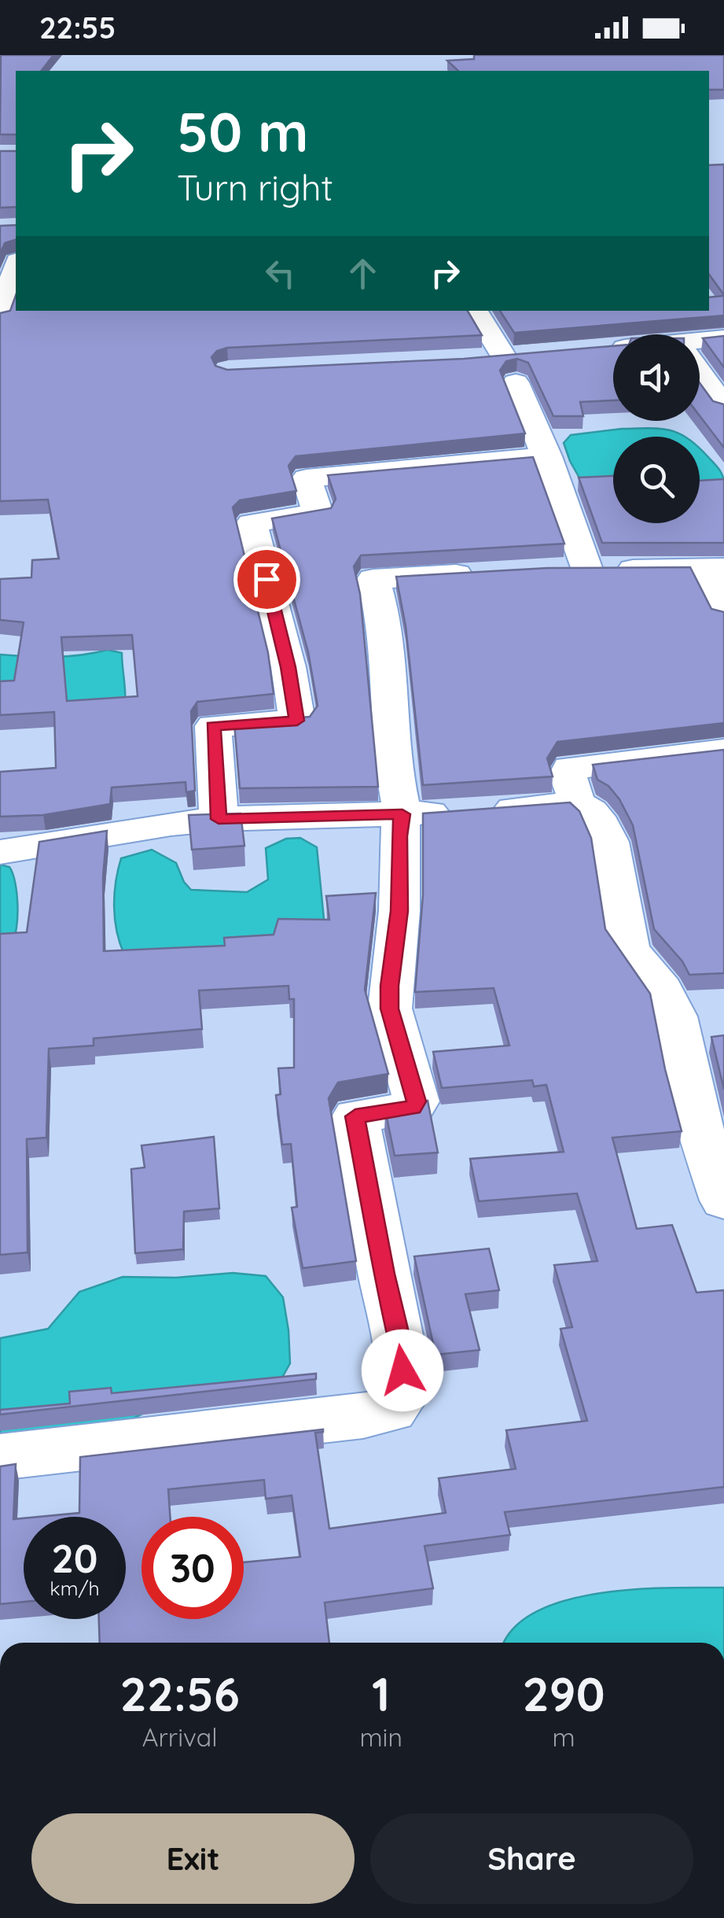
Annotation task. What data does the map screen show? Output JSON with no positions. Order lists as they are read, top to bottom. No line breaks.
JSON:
{"page":{"status":"22:55","turn":["50 m","Turn right"],"speed":"20 km/h","limit":"30","eta":["22:56","Arrival","1","min","290","m"],"buttons":["Exit","Share"]}}
